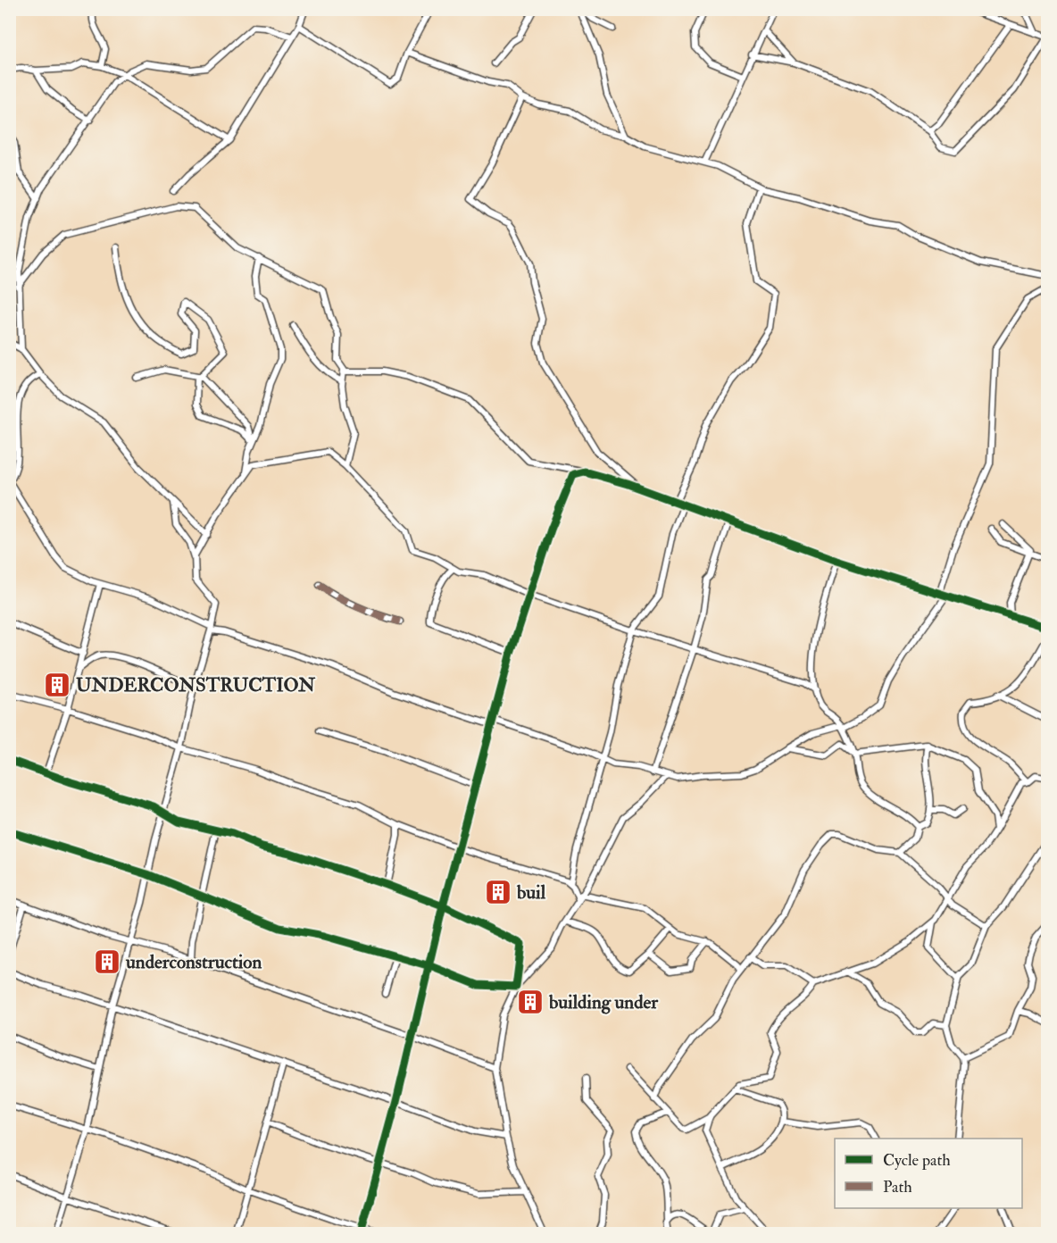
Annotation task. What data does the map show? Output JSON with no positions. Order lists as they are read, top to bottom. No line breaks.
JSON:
{"places":{"building":["UNDERCONSTRUCTION","buil","underconstruction","building under"]},"legend":["Cycle path","Path"]}
